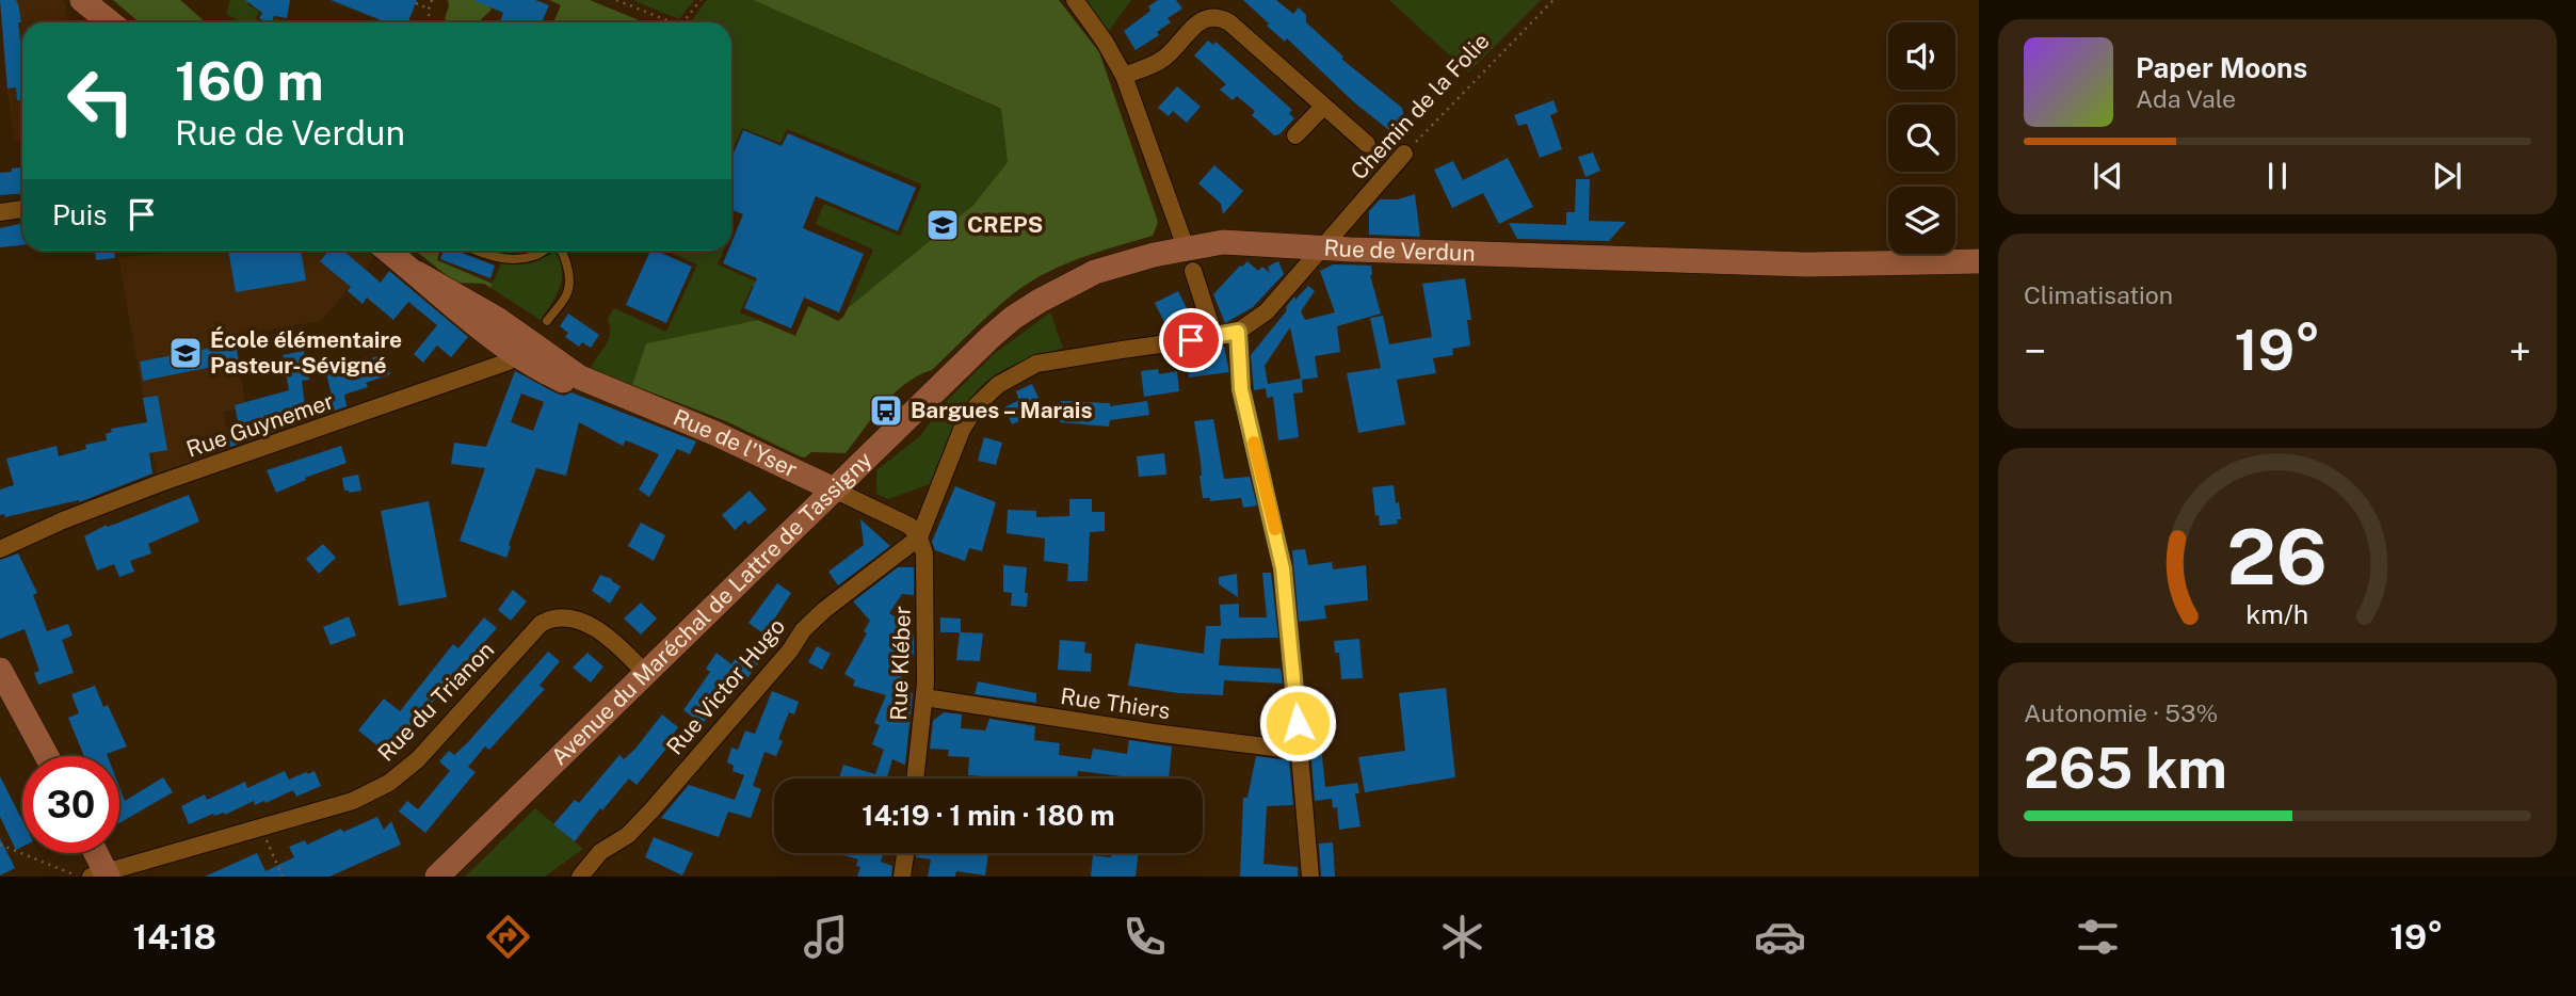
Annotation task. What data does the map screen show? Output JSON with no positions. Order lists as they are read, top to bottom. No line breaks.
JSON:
{"streets":{"main road":["Rue de Verdun","Rue de l'Yser","Avenue du Maréchal de Lattre de Tassigny"],"street":["Chemin de la Folie","Rue Guynemer","Rue Kléber","Rue Victor Hugo","Rue du Trianon","Rue Thiers"]},"crossings":[["Chemin de la Folie","Rue de Verdun"],["Chemin de la Folie","Avenue du Maréchal de Lattre de Tassigny"],["Rue de Verdun","Rue de l'Yser"],["Rue de Verdun","Avenue du Maréchal de Lattre de Tassigny"],["Rue de Verdun","Rue Kléber"],["Rue de Verdun","Rue Victor Hugo"],["Rue Guynemer","Rue de l'Yser"],["Rue de l'Yser","Avenue du Maréchal de Lattre de Tassigny"],["Rue de l'Yser","Rue Kléber"],["Rue de l'Yser","Rue Victor Hugo"],["Avenue du Maréchal de Lattre de Tassigny","Rue du Trianon"],["Rue Kléber","Rue Victor Hugo"],["Rue Kléber","Rue Thiers"]],"places":{"school or university":["CREPS","École élémentaire Pasteur-Sévigné"],"bus stop":["Bargues – Marais"]},"page":{"turn":["160 m","Rue de Verdun"],"song":["Paper Moons","Ada Vale"],"then":"Puis","tile":["Climatisation",["Autonomie · 53%","265 km"]],"heat":["−","19°","+"],"limit":"30","trip":"14:19 · 1 min · 180 m","tabs":["14:18","19°"],"gauge":["26","km/h"]}}
